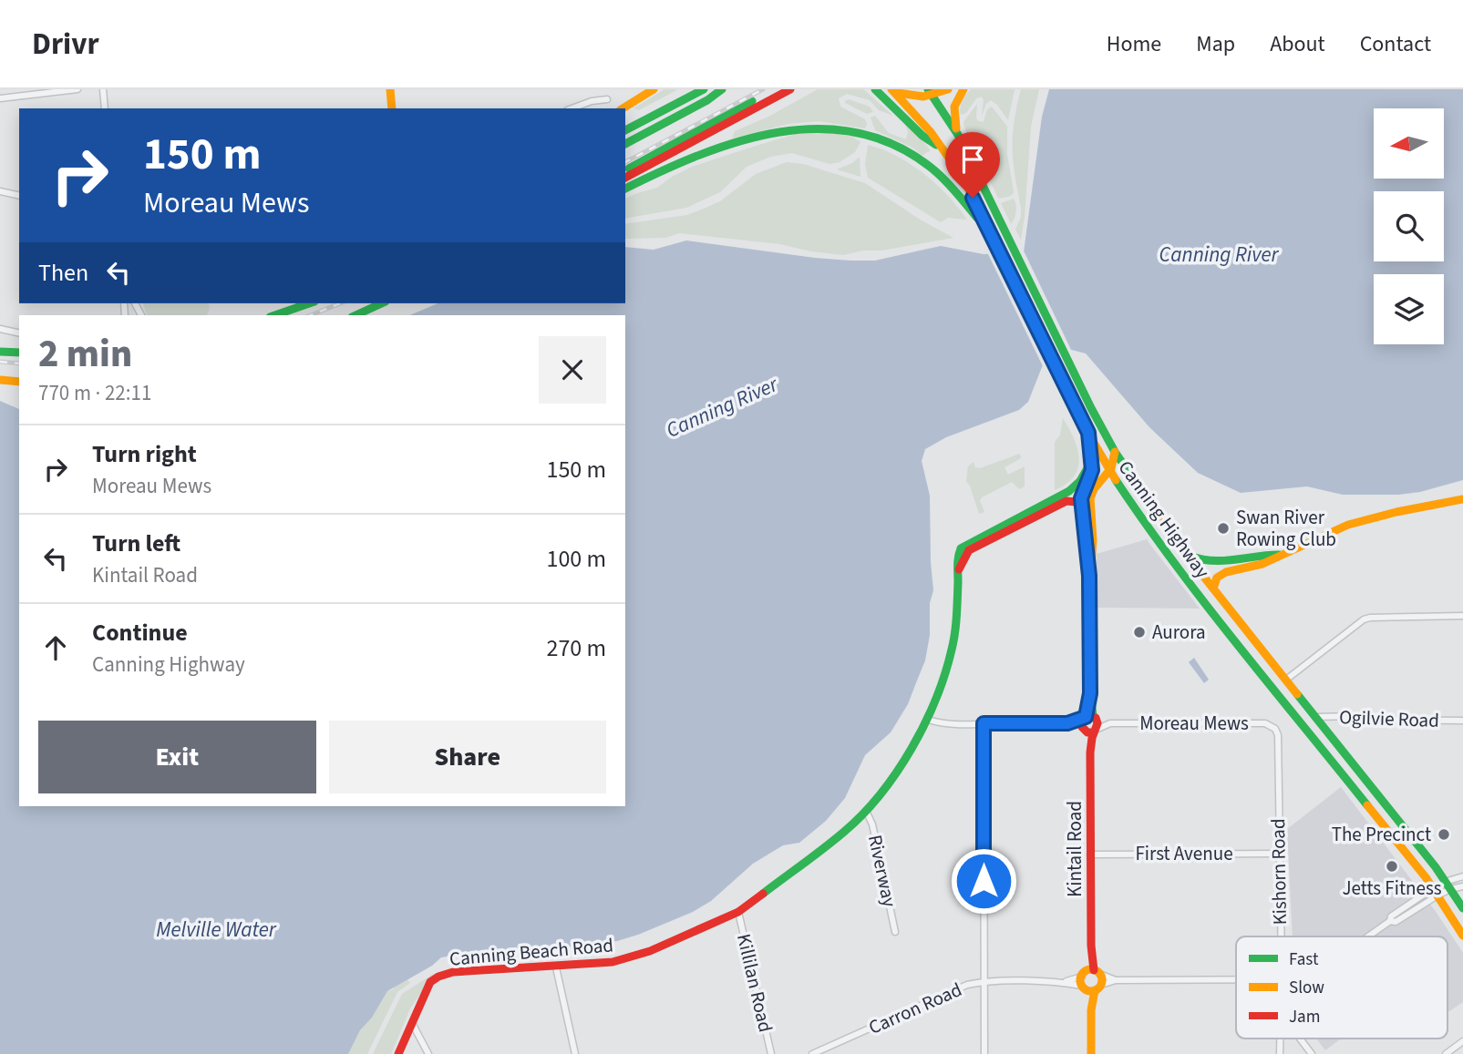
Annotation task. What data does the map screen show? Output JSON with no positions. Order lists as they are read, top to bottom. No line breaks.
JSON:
{"streets":{"main road":["Canning Highway","Kintail Road","Canning Beach Road"],"street":["Ogilvie Road","Moreau Mews","First Avenue","Riverway","Kishorn Road","Killilan Road","Carron Road"]},"crossings":[["Canning Highway","Ogilvie Road"],["Moreau Mews","Kintail Road"],["Moreau Mews","Kishorn Road"],["Kintail Road","First Avenue"],["First Avenue","Kishorn Road"],["Riverway","Canning Beach Road"],["Canning Beach Road","Killilan Road"]],"water":["Canning River","Melville Water"],"places":["Swan River Rowing Club","Aurora","The Precinct","Jetts Fitness"],"legend":["Fast","Slow","Jam"],"north":"left","page":{"header":"Drivr","nav":["Home","Map","About","Contact"],"turn":["150 m","Moreau Mews"],"then":"Then","heading":["2 min","770 m · 22:11"],"list":[{"name":"Turn right","note":"Moreau Mews","value":"150 m"},{"name":"Turn left","note":"Kintail Road","value":"100 m"},{"name":"Continue","note":"Canning Highway","value":"270 m"}],"buttons":["Exit","Share"]}}
